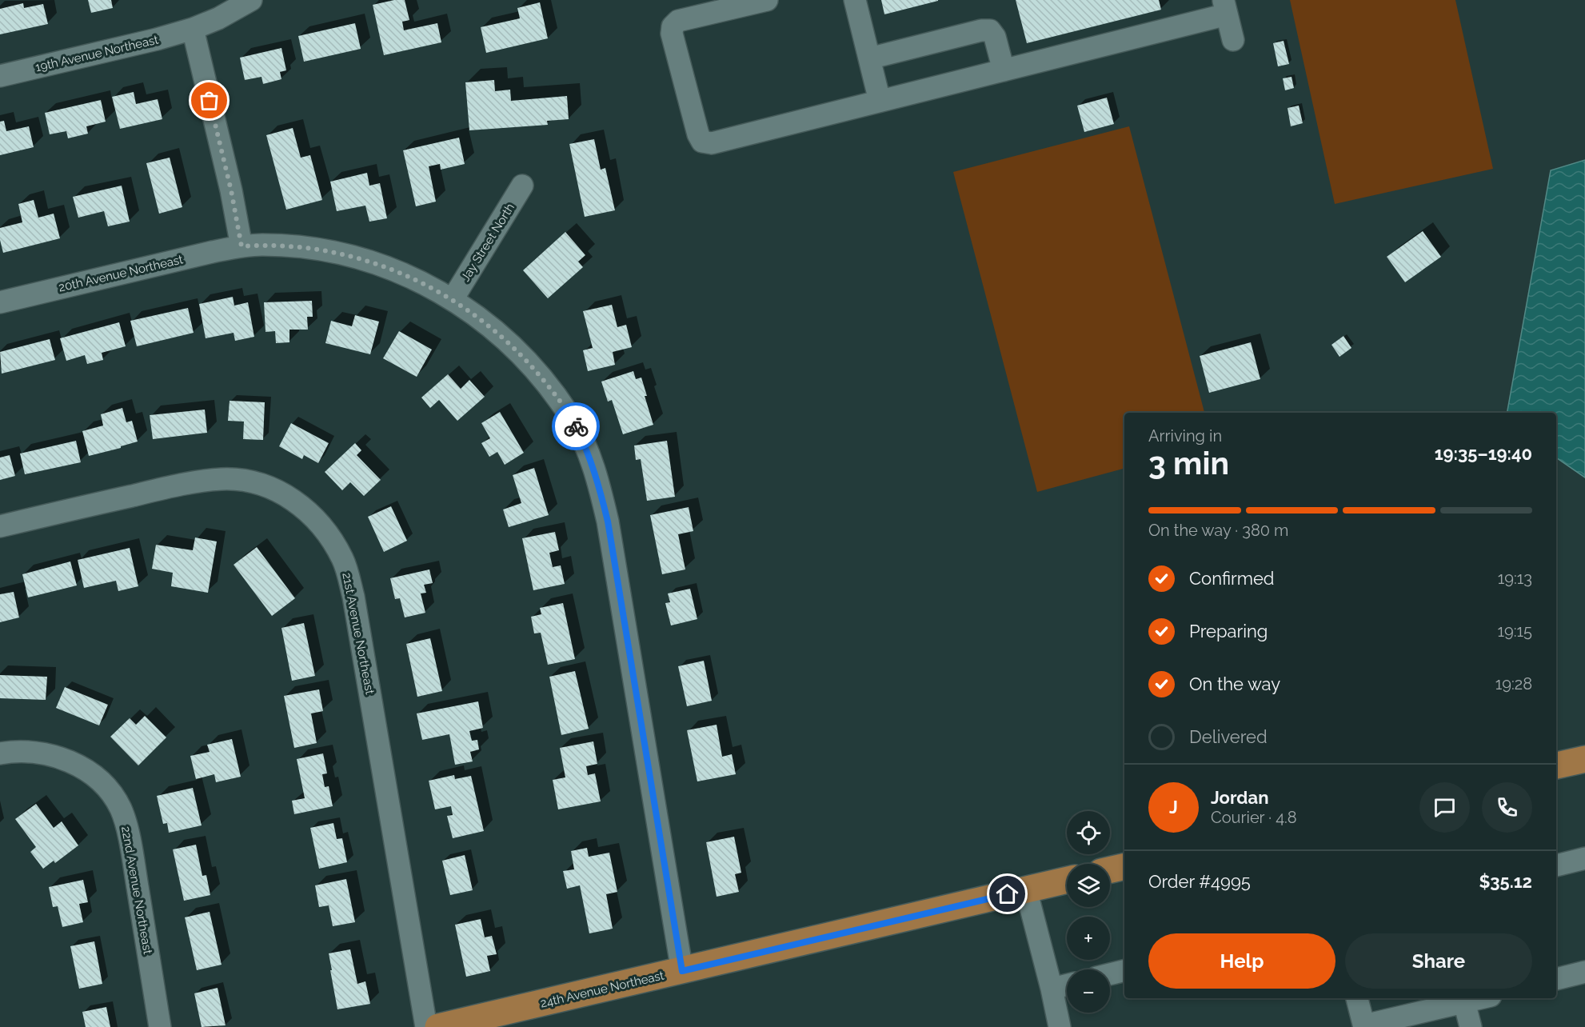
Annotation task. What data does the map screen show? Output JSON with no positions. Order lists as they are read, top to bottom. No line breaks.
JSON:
{"streets":{"main road":["24th Avenue Northeast"],"street":["19th Avenue Northeast","Jay Street North","20th Avenue Northeast","21st Avenue Northeast","22nd Avenue Northeast"]},"page":{"heading":["3 min","Arriving in","19:35–19:40"],"panel":["Jordan","Courier · 4.8","Order #4995","$35.12"],"bar":"On the way · 380 m","list":[["Confirmed","19:13"],["Preparing","19:15"],["On the way","19:28"],"Delivered"],"round":"J","map_buttons":["+","−"],"buttons":["Help","Share"]}}
